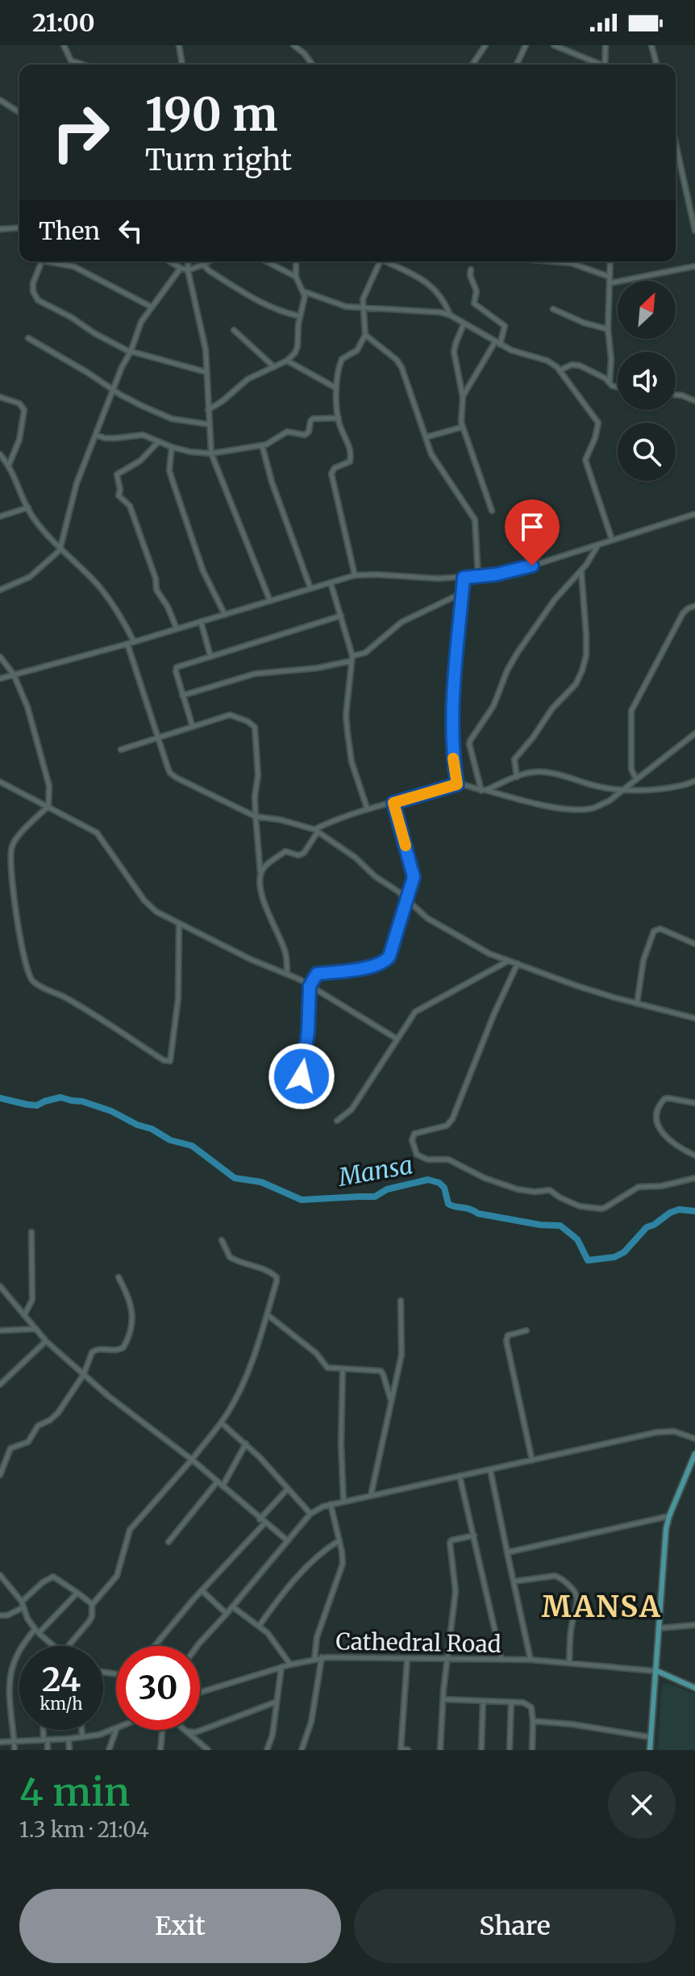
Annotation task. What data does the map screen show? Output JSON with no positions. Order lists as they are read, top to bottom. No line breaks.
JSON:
{"streets":{"street":["Cathedral Road"]},"districts":["MANSA"],"water":["Mansa"],"north":"top right","page":{"status":"21:00","turn":["190 m","Turn right"],"then":"Then","speed":"24 km/h","limit":"30","heading":["4 min","1.3 km · 21:04"],"buttons":["Exit","Share"]}}
